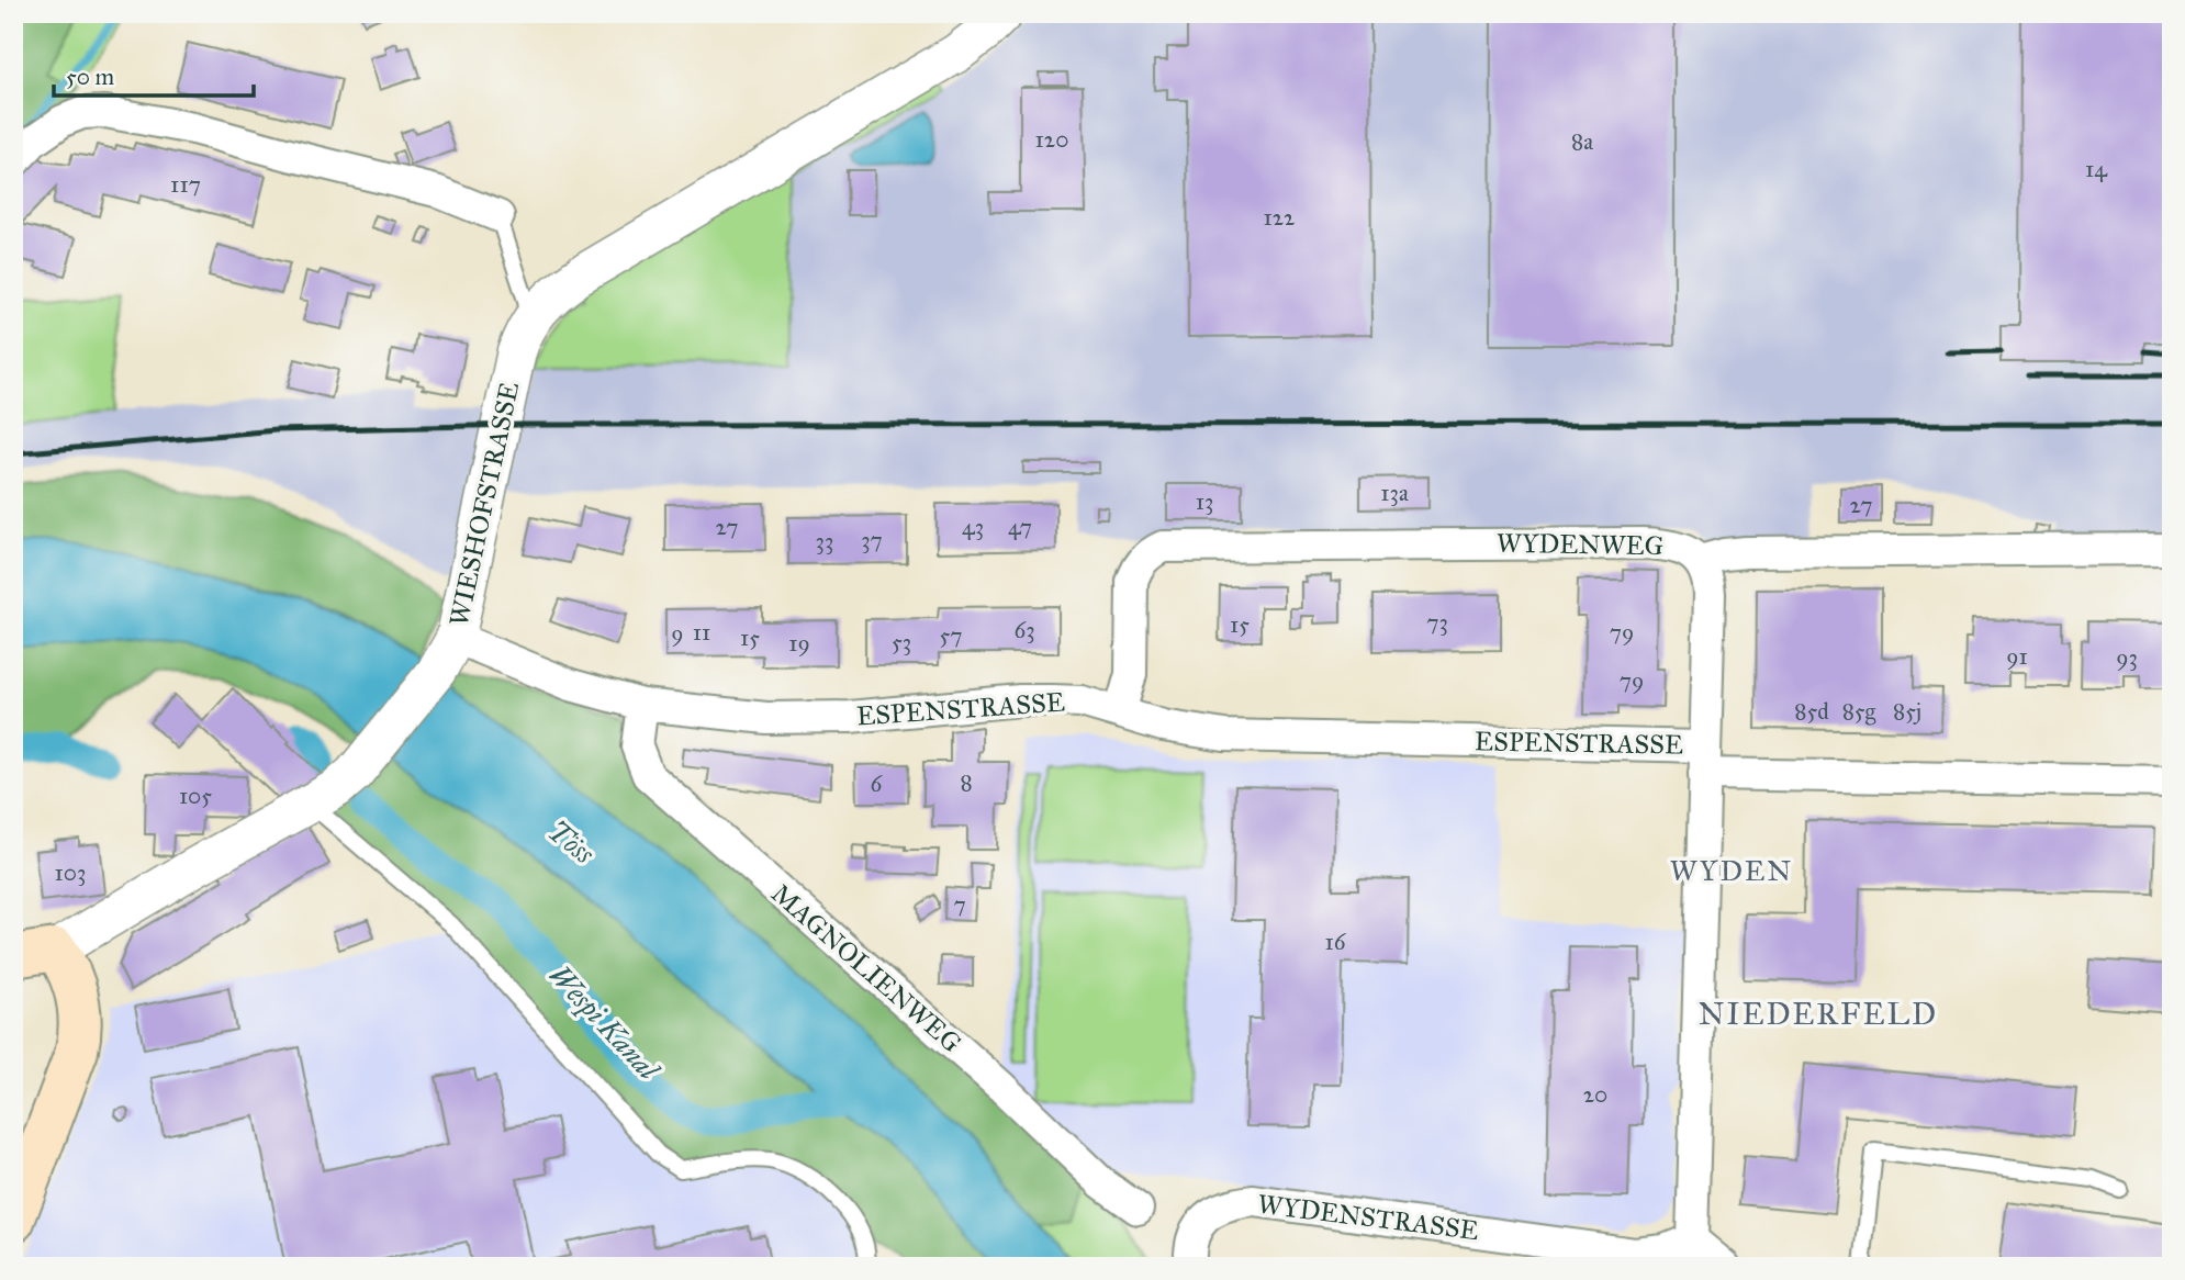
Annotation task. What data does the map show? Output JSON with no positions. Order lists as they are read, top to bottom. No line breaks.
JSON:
{"streets":{"street":["WIESHOFSTRASSE","WYDENWEG","ESPENSTRASSE","MAGNOLIENWEG","WYDENSTRASSE"]},"crossings":[["WIESHOFSTRASSE","ESPENSTRASSE"],["WYDENWEG","ESPENSTRASSE"],["ESPENSTRASSE","MAGNOLIENWEG"]],"districts":["WYDEN","NIEDERFELD"],"water":["Töss","Wespi Kanal"],"house_numbers":["120","8a","14","117","122","13a","13","27","27","43","47","37","33","73","15","63","11","79","9","57","15","53","19","91","93","79","85d","85g","85j","8","6","105","103","7","16","20"],"scale_bar":"50 m"}
